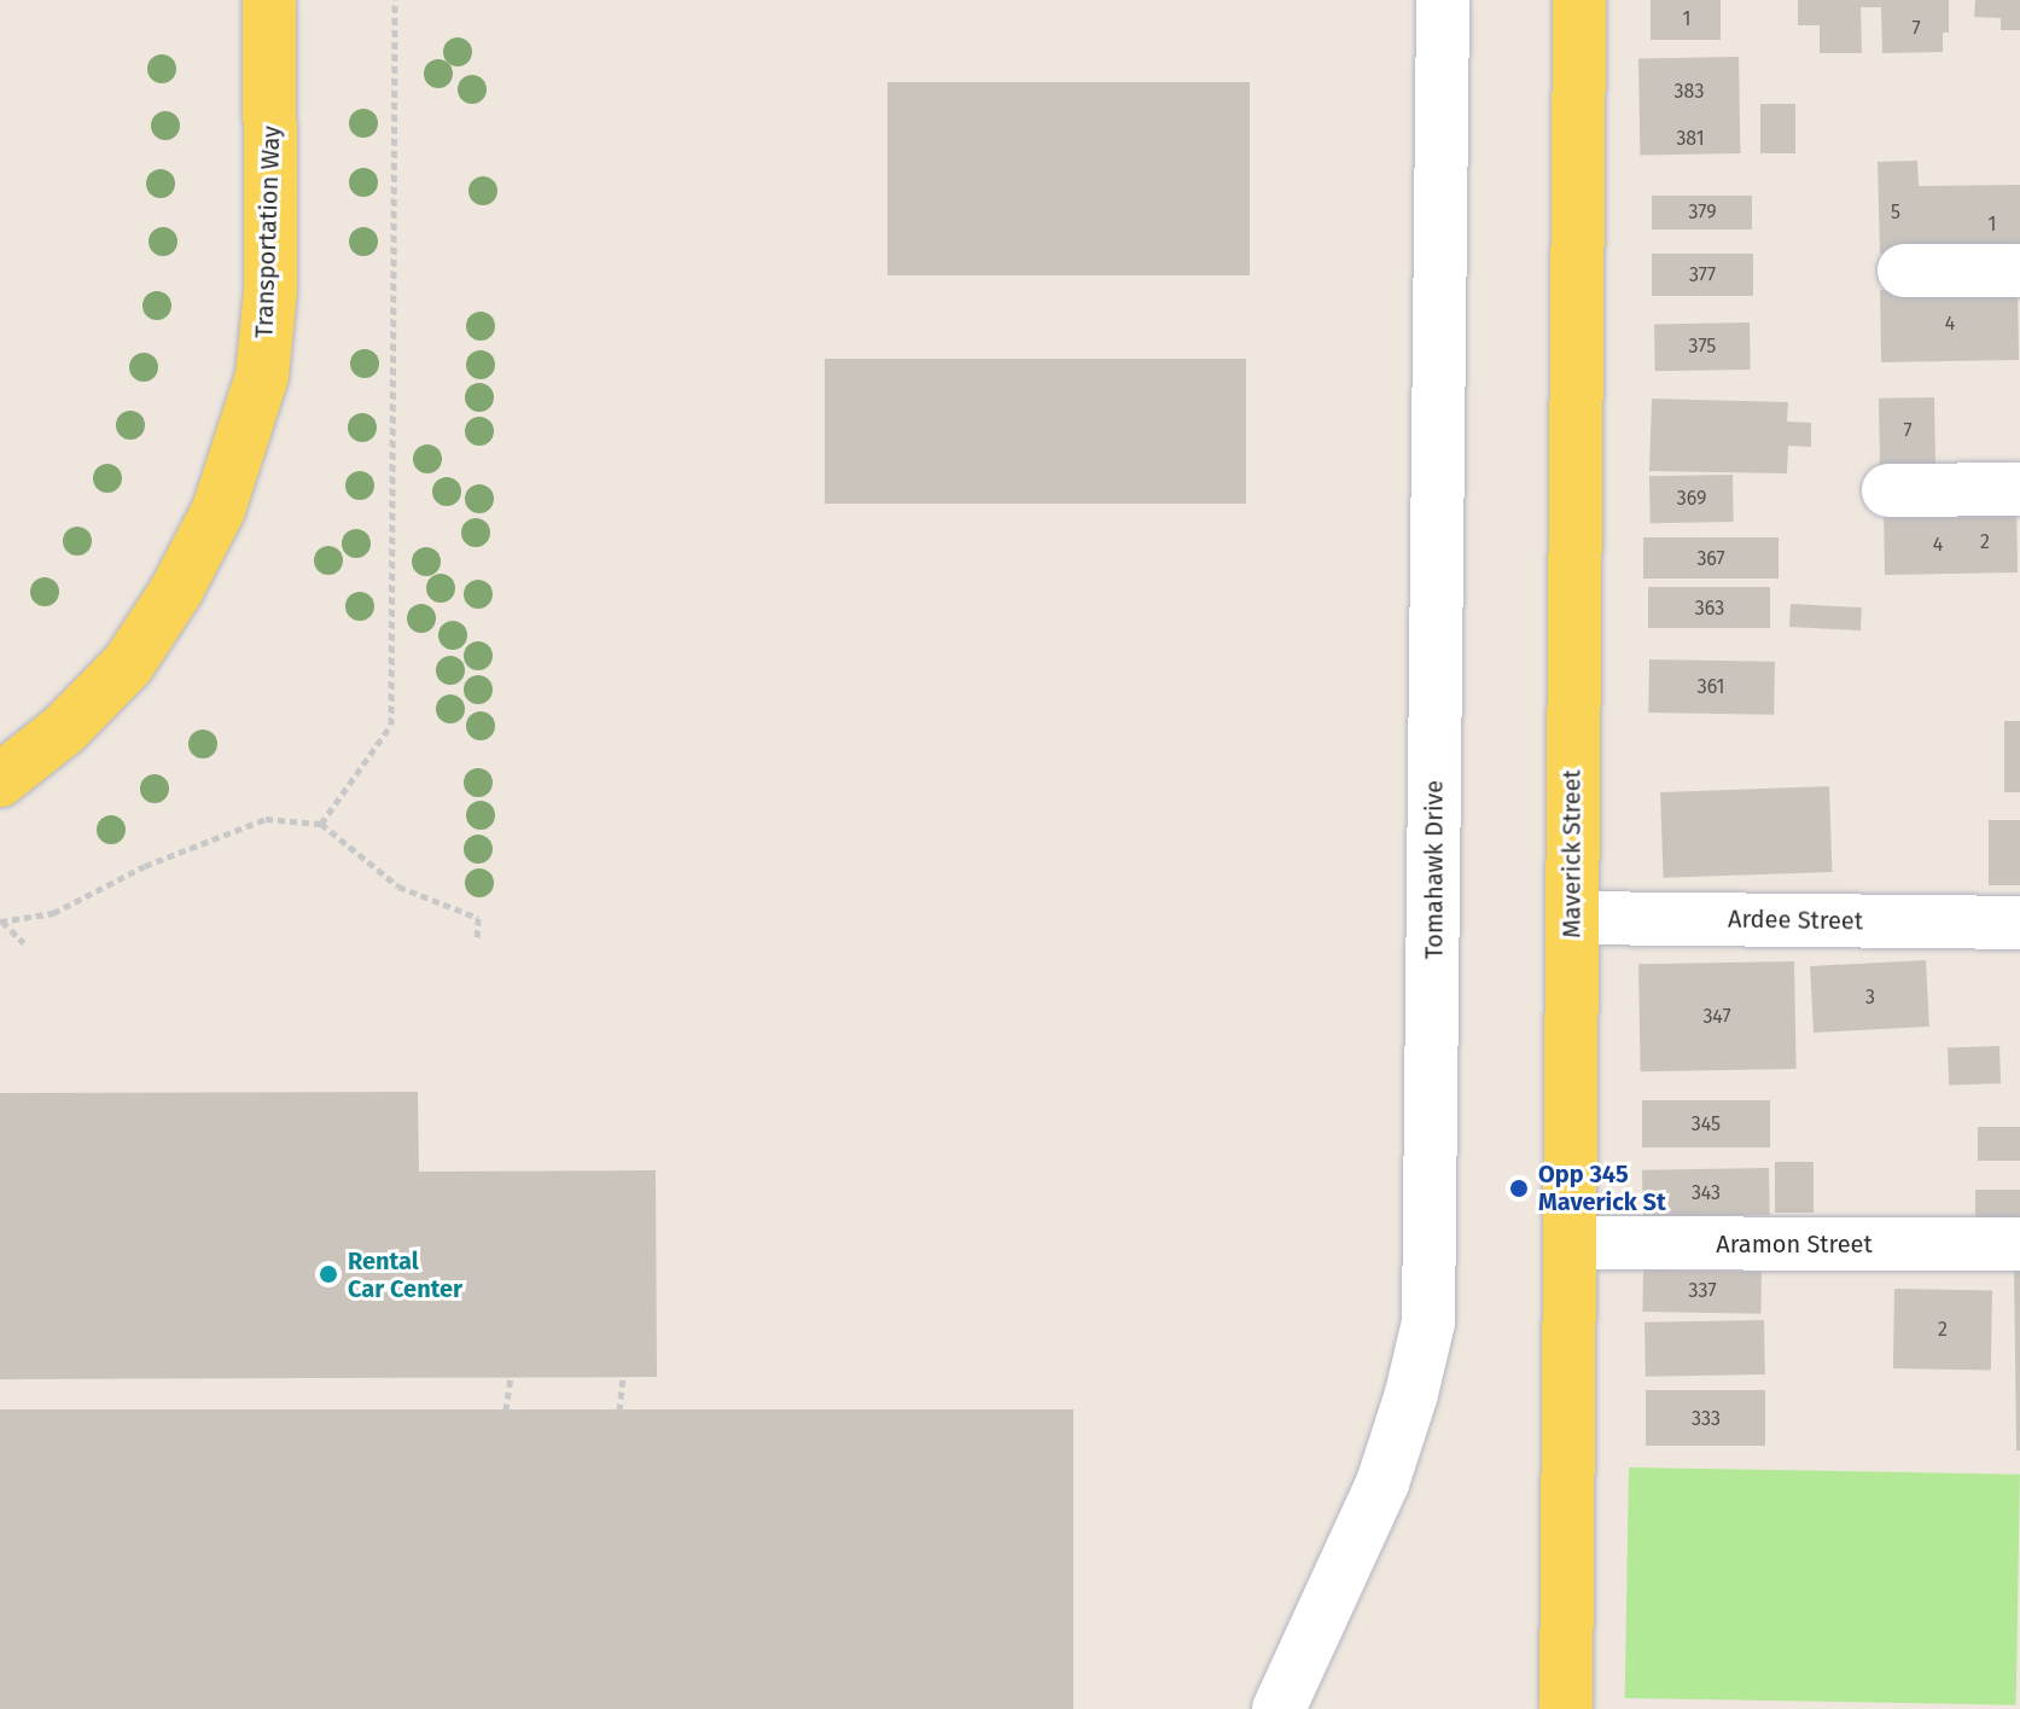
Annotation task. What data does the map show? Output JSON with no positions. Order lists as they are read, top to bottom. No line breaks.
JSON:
{"streets":{"main road":["Transportation Way","Maverick Street"],"street":["Tomahawk Drive","Ardee Street","Aramon Street"]},"crossings":[["Maverick Street","Ardee Street"],["Maverick Street","Aramon Street"]],"places":["Opp 345 Maverick St","Rental Car Center"],"house_numbers":["1","7","383","381","379","5","1","377","4","375","7","369","2","4","367","363","361","3","347","345","343","337","2","333"]}
